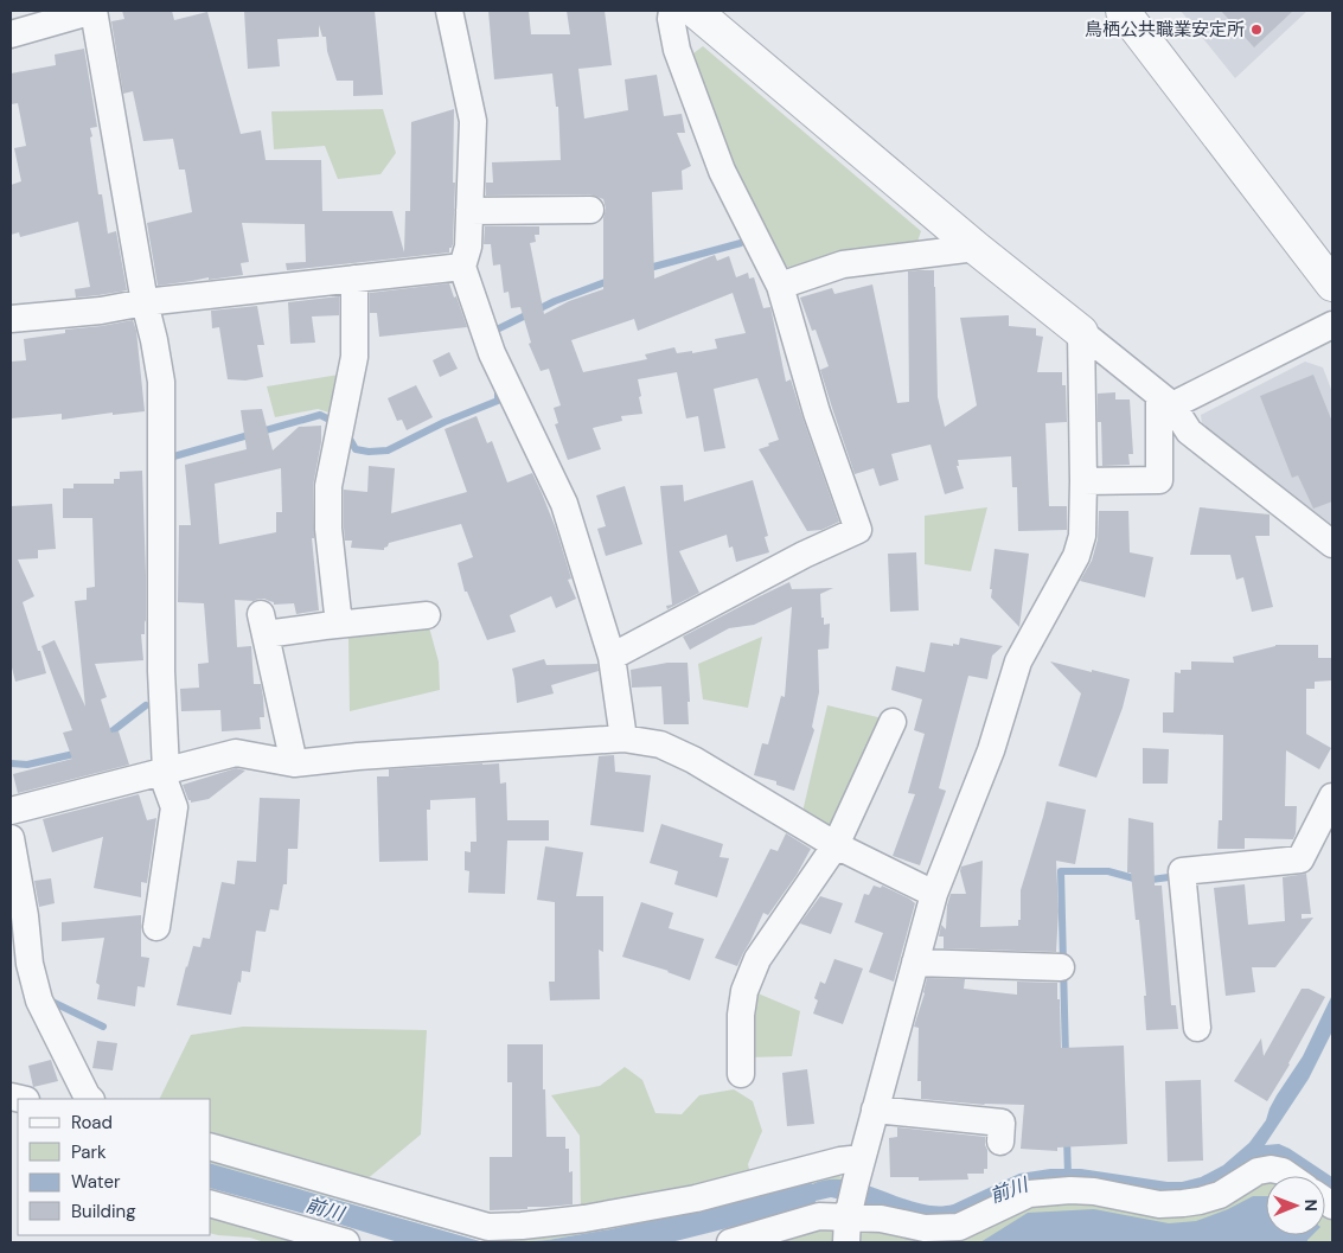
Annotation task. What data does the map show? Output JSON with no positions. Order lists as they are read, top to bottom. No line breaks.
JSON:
{"water":["前川"],"places":["鳥栖公共職業安定所"],"legend":["Road","Park","Water","Building"],"north":"right"}
